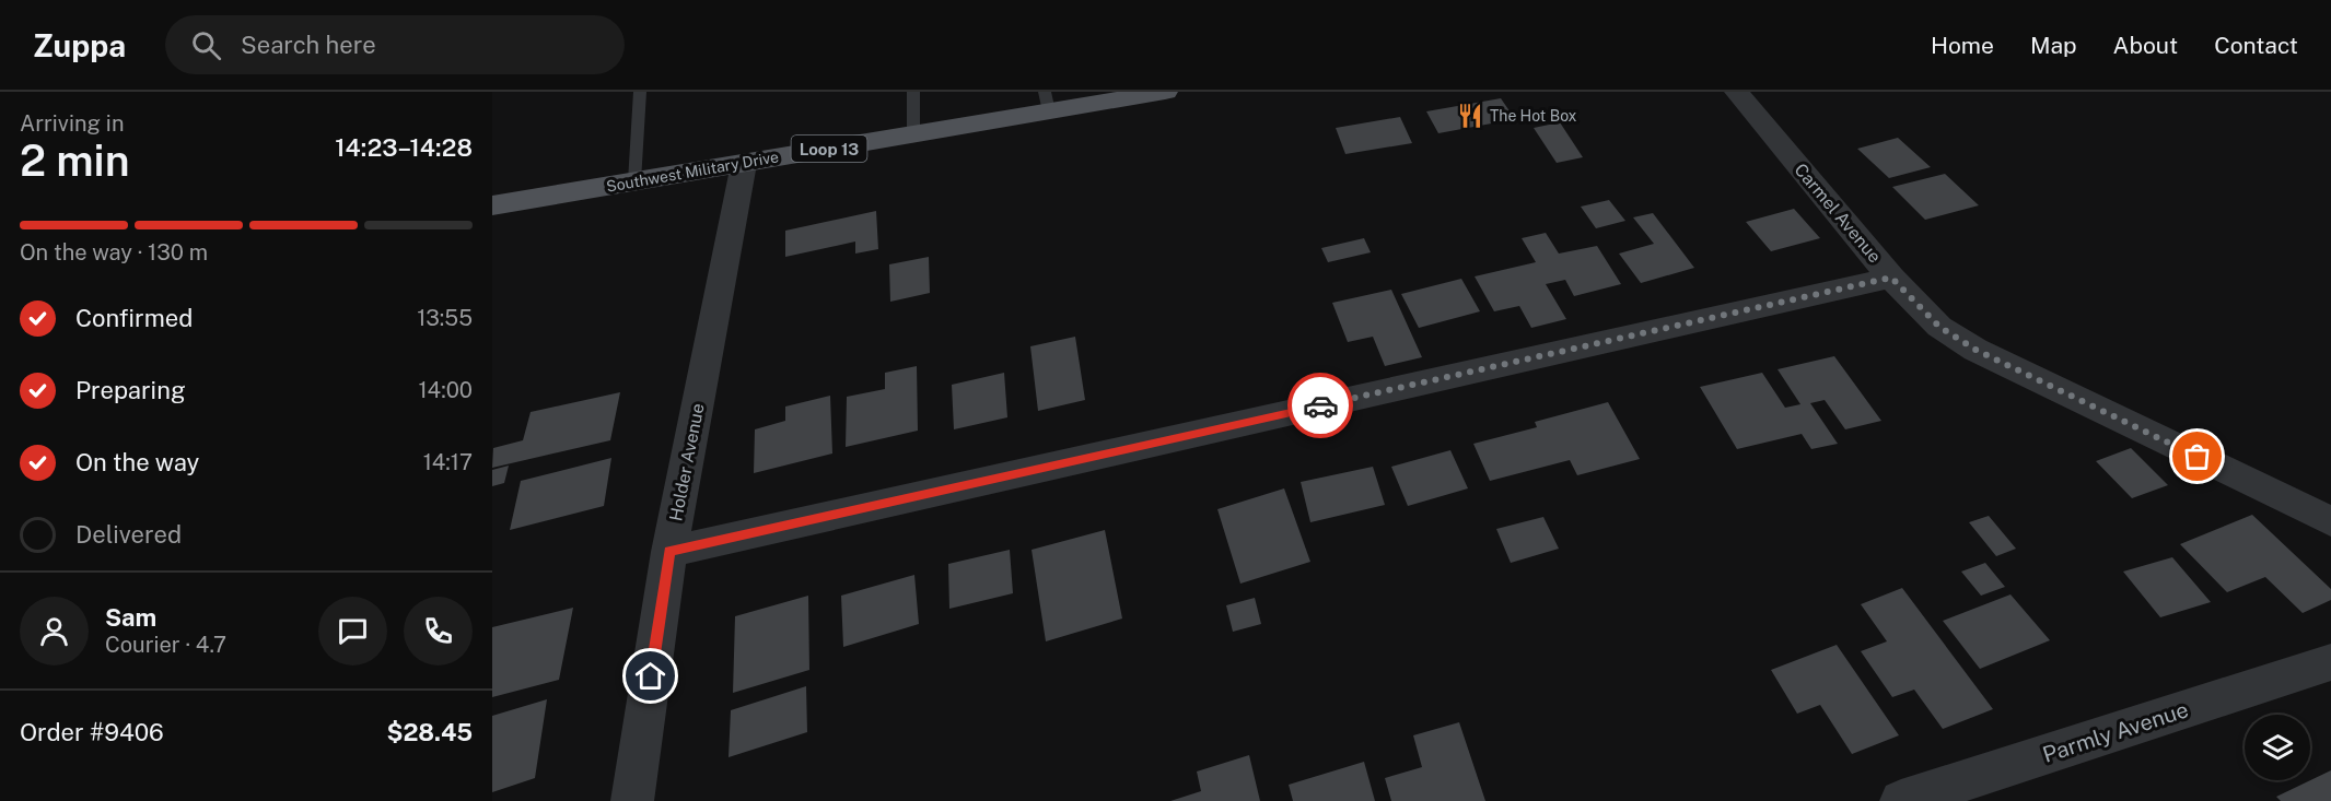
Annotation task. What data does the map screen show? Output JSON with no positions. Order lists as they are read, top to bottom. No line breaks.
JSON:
{"streets":{"main road":["Loop 13","Southwest Military Drive"],"street":["Carmel Avenue","Holder Avenue","Parmly Avenue"]},"crossings":[["Southwest Military Drive","Holder Avenue"]],"places":{"restaurant":["The Hot Box"]},"page":{"header":"Zuppa","search":"Search here","nav":["Home","Map","About","Contact"],"heading":["2 min","Arriving in","14:23–14:28"],"panel":["Sam","Courier · 4.7","Order #9406","$28.45"],"bar":"On the way · 130 m","list":[["Confirmed","13:55"],["Preparing","14:00"],["On the way","14:17"],"Delivered"]}}
